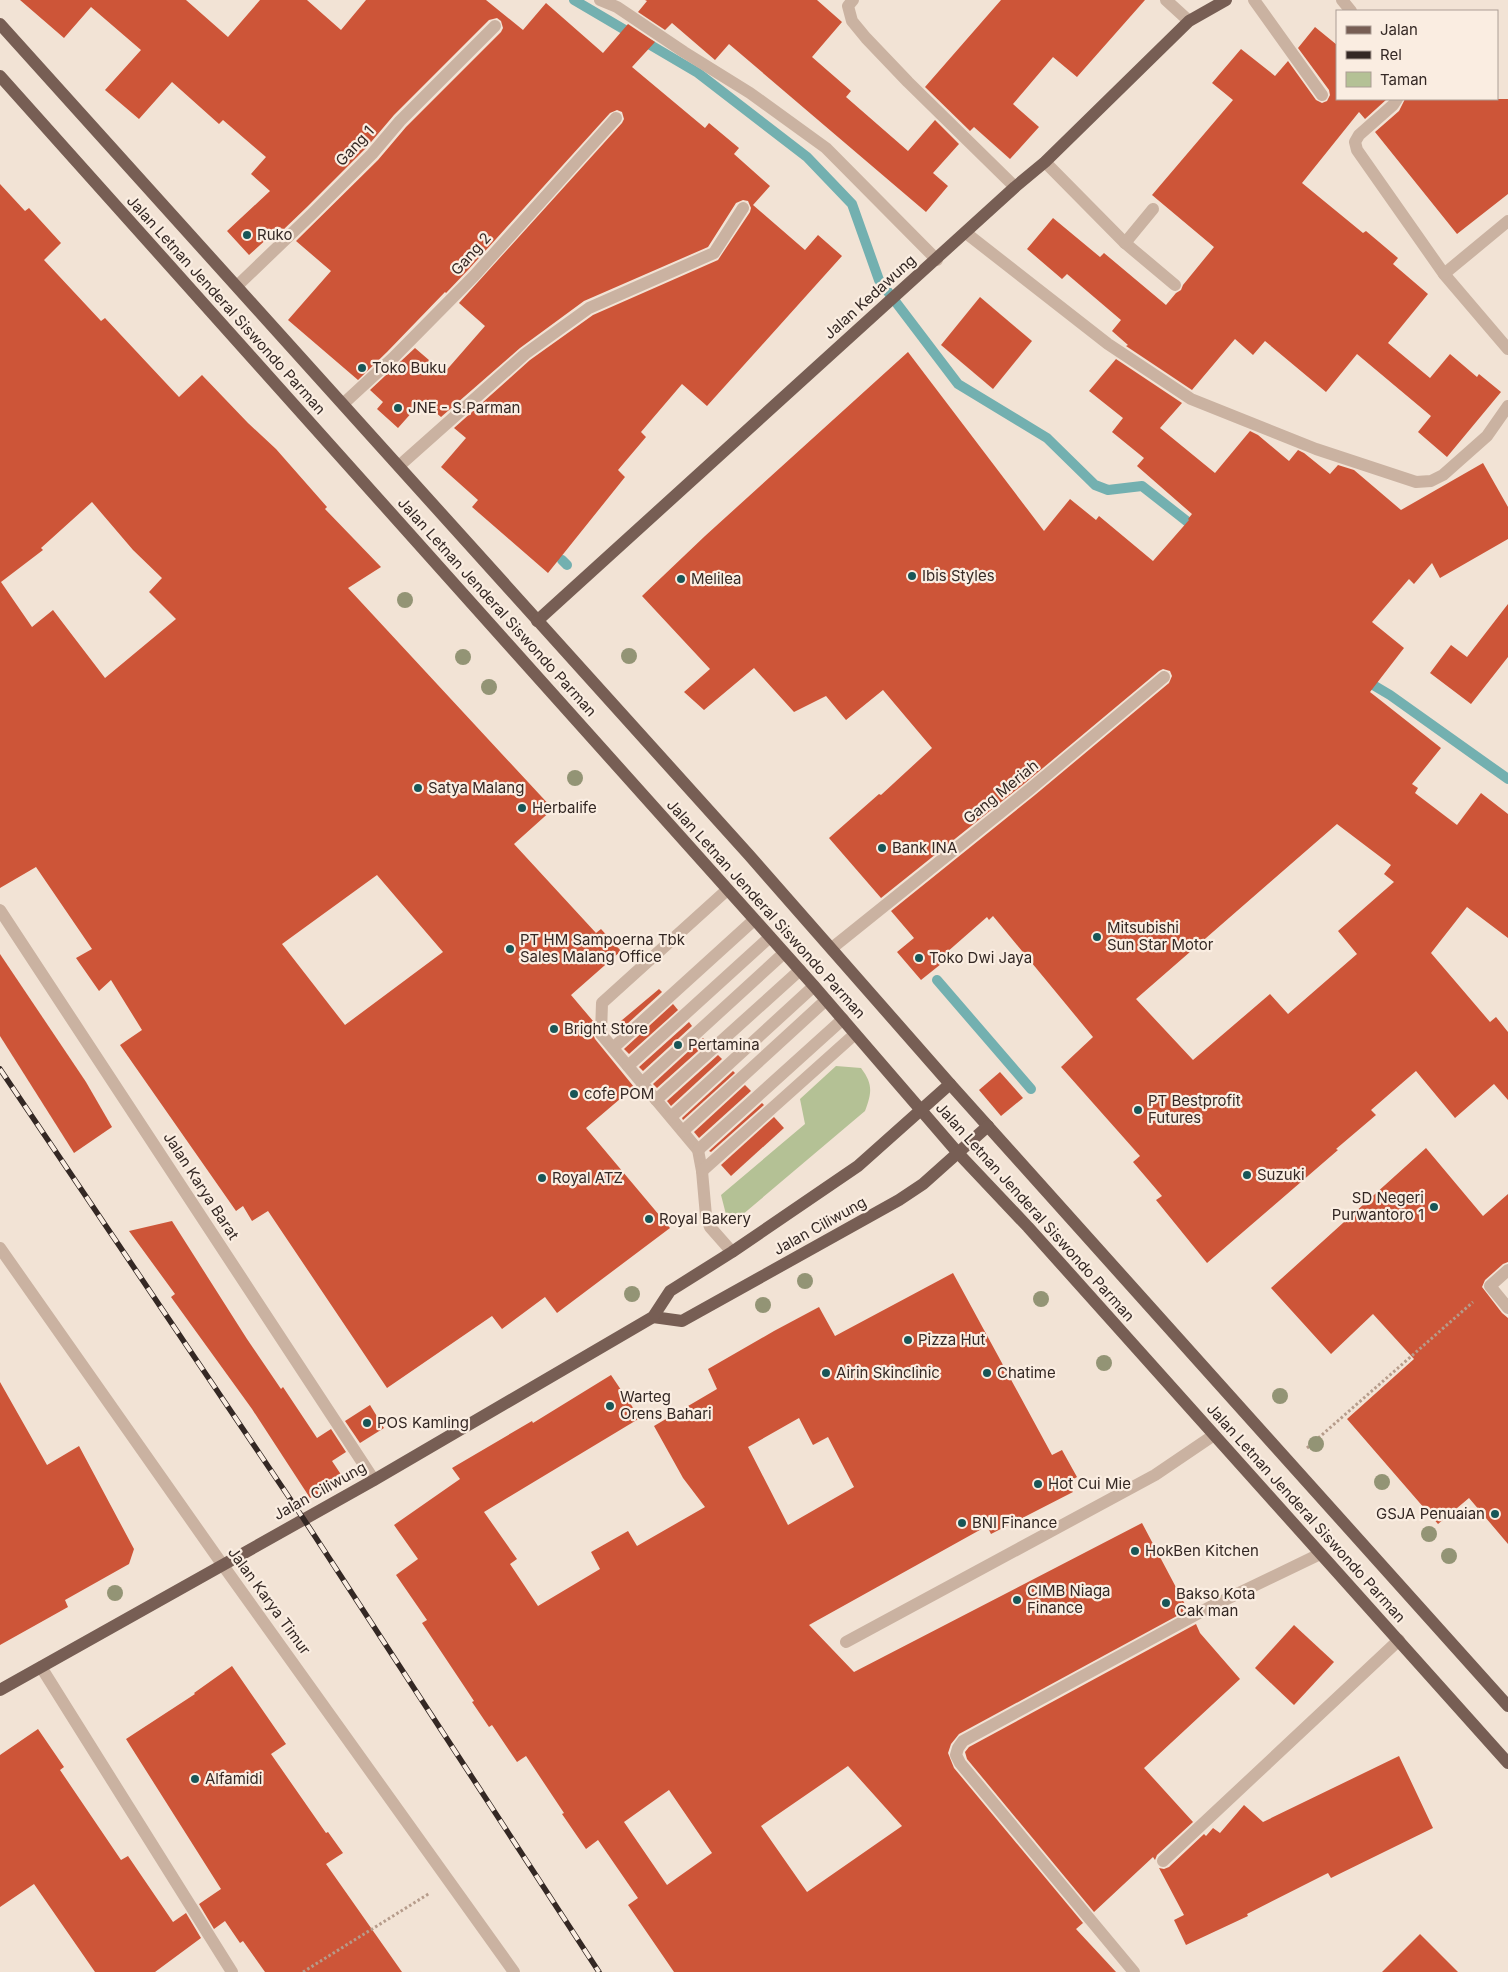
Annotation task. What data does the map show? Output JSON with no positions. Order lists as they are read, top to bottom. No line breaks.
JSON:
{"streets":{"main road":["Jalan Kedawung","Jalan Letnan Jenderal Siswondo Parman","Jalan Ciliwung"],"street":["Gang 1","Gang 2","Gang Meriah","Jalan Karya Barat","Jalan Karya Timur"]},"crossings":[["Gang 1","Jalan Letnan Jenderal Siswondo Parman"],["Gang 2","Jalan Letnan Jenderal Siswondo Parman"],["Jalan Kedawung","Jalan Letnan Jenderal Siswondo Parman"],["Jalan Letnan Jenderal Siswondo Parman","Gang Meriah"],["Jalan Letnan Jenderal Siswondo Parman","Jalan Ciliwung"],["Jalan Karya Barat","Jalan Ciliwung"],["Jalan Ciliwung","Jalan Karya Timur"]],"places":["Ruko","Toko Buku","JNE - S.Parman","Ibis Styles","Melilea","Satya Malang","Herbalife","Bank INA","Mitsubishi Sun Star Motor","PT HM Sampoerna Tbk Sales Malang Office","Toko Dwi Jaya","Bright Store","Pertamina","cofe POM","PT Bestprofit Futures","Suzuki","Royal ATZ","SD Negeri Purwantoro 1","Royal Bakery","Pizza Hut","Airin Skinclinic","Chatime","Warteg Orens Bahari","POS Kamling","Hot Cui Mie","GSJA Penuaian","BNI Finance","HokBen Kitchen","CIMB Niaga Finance","Bakso Kota Cak man","Alfamidi"],"legend":["Jalan","Rel","Taman"]}
